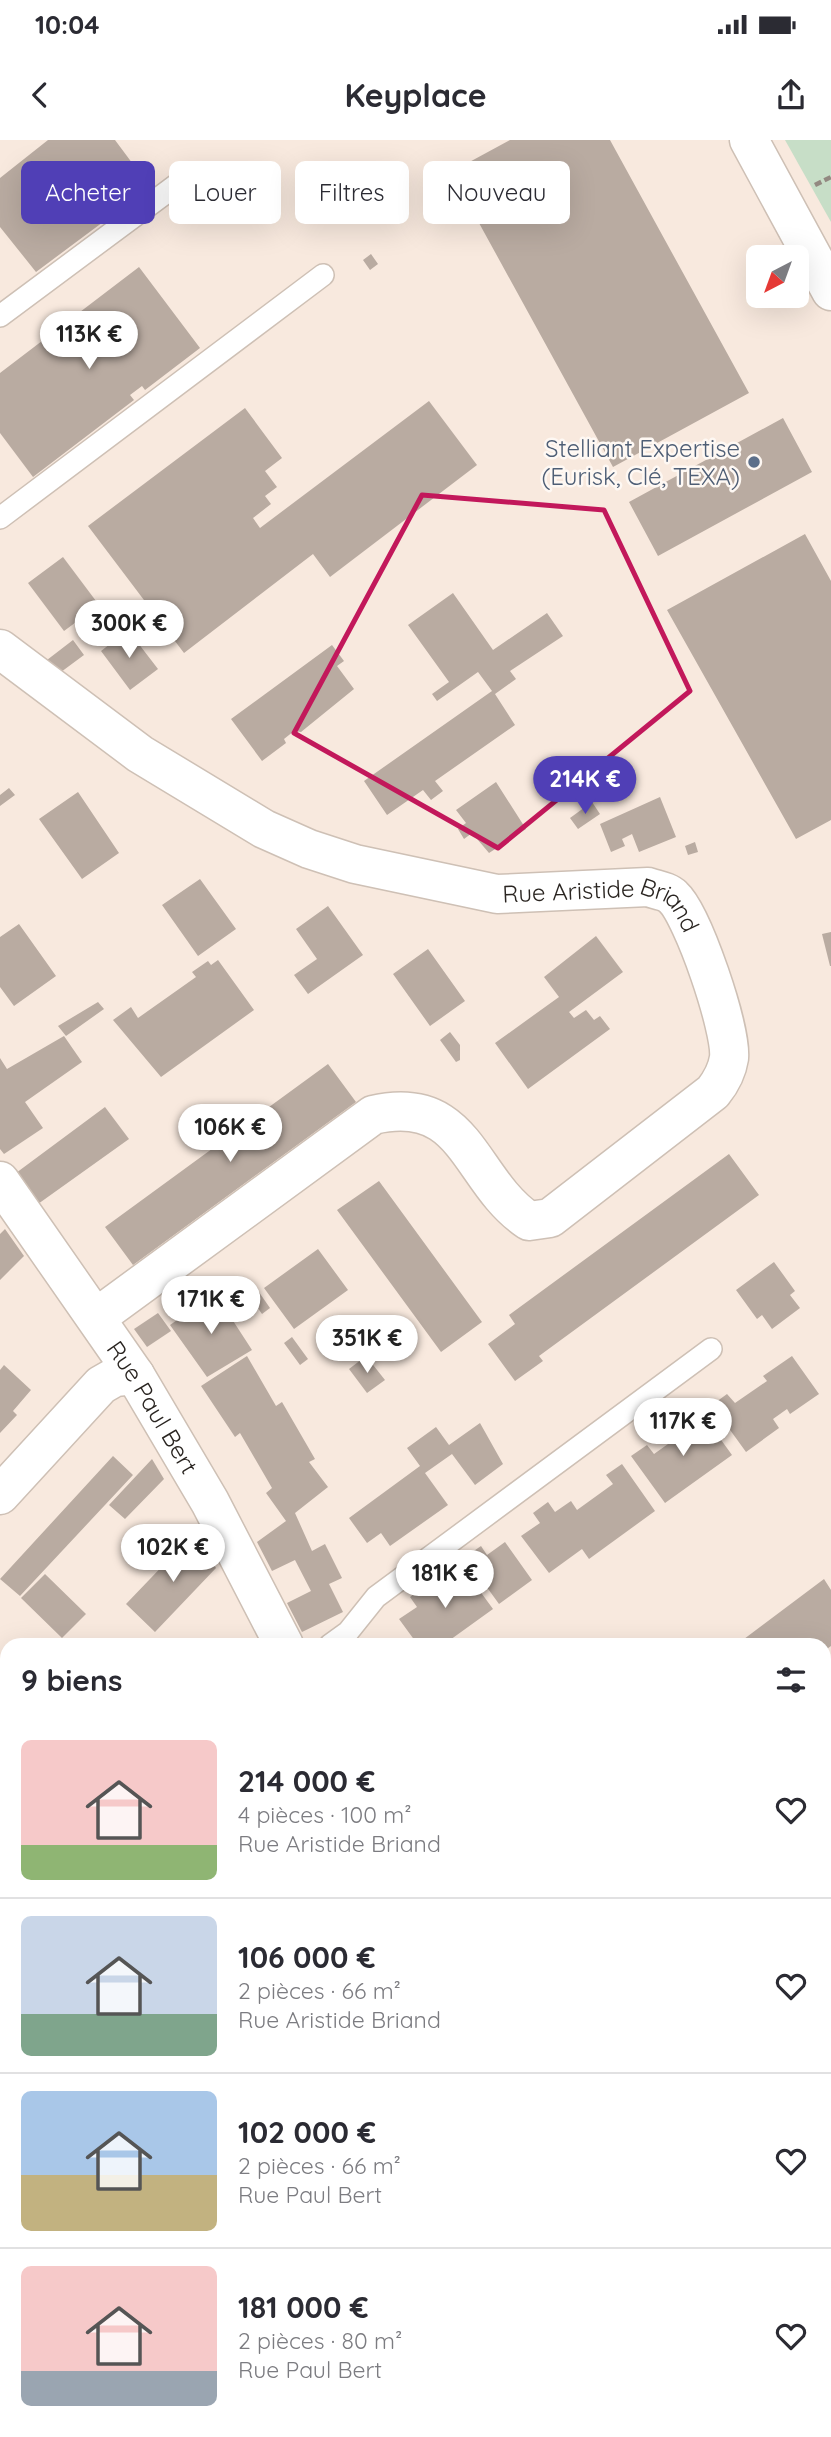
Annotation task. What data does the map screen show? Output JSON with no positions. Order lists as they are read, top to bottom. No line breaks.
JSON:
{"streets":{"street":["Rue Aristide Briand","Rue Paul Bert"]},"crossings":[["Rue Aristide Briand","Rue Paul Bert"]],"places":["Stelliant Expertise (Eurisk, Clé, TEXA)"],"north":"bottom left","page":{"status":"10:04","header":"Keyplace","chip":["Acheter","Louer","Filtres","Nouveau"],"price":["113K €","300K €","214K €","106K €","171K €","351K €","117K €","102K €","181K €"],"heading":"9 biens","list":[{"name":"214 000 €","note":"4 pièces · 100 m² · Rue Aristide Briand"},{"name":"106 000 €","note":"2 pièces · 66 m² · Rue Aristide Briand"},{"name":"102 000 €","note":"2 pièces · 66 m² · Rue Paul Bert"},{"name":"181 000 €","note":"2 pièces · 80 m² · Rue Paul Bert"}]}}
